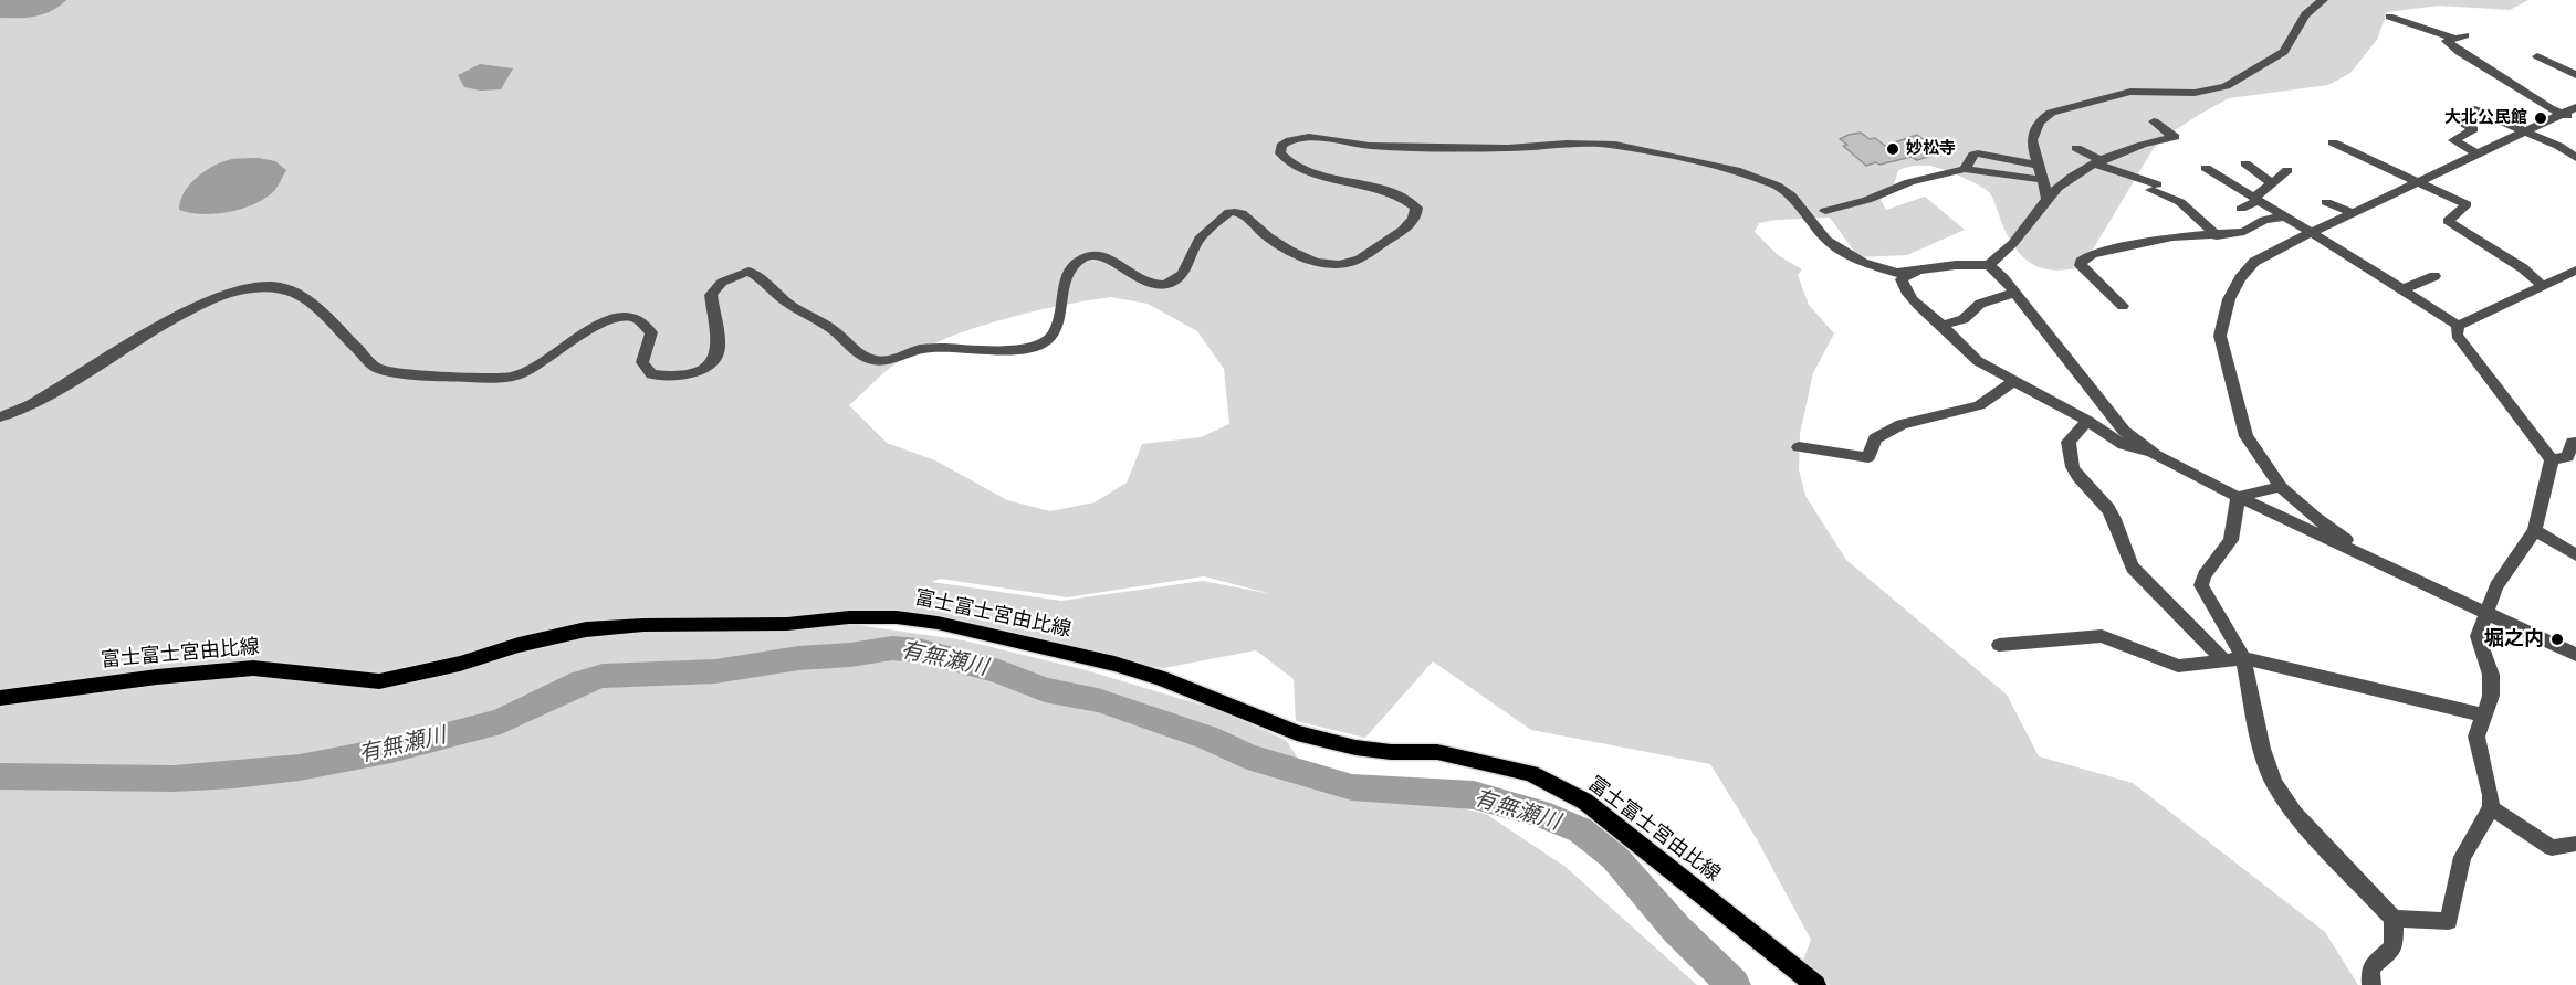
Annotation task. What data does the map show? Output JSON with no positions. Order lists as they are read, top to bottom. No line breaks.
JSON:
{"streets":{"main road":["富士富士宮由比線"]},"water":["有無瀬川"],"places":["大北公民館","妙松寺","堀之内"]}
